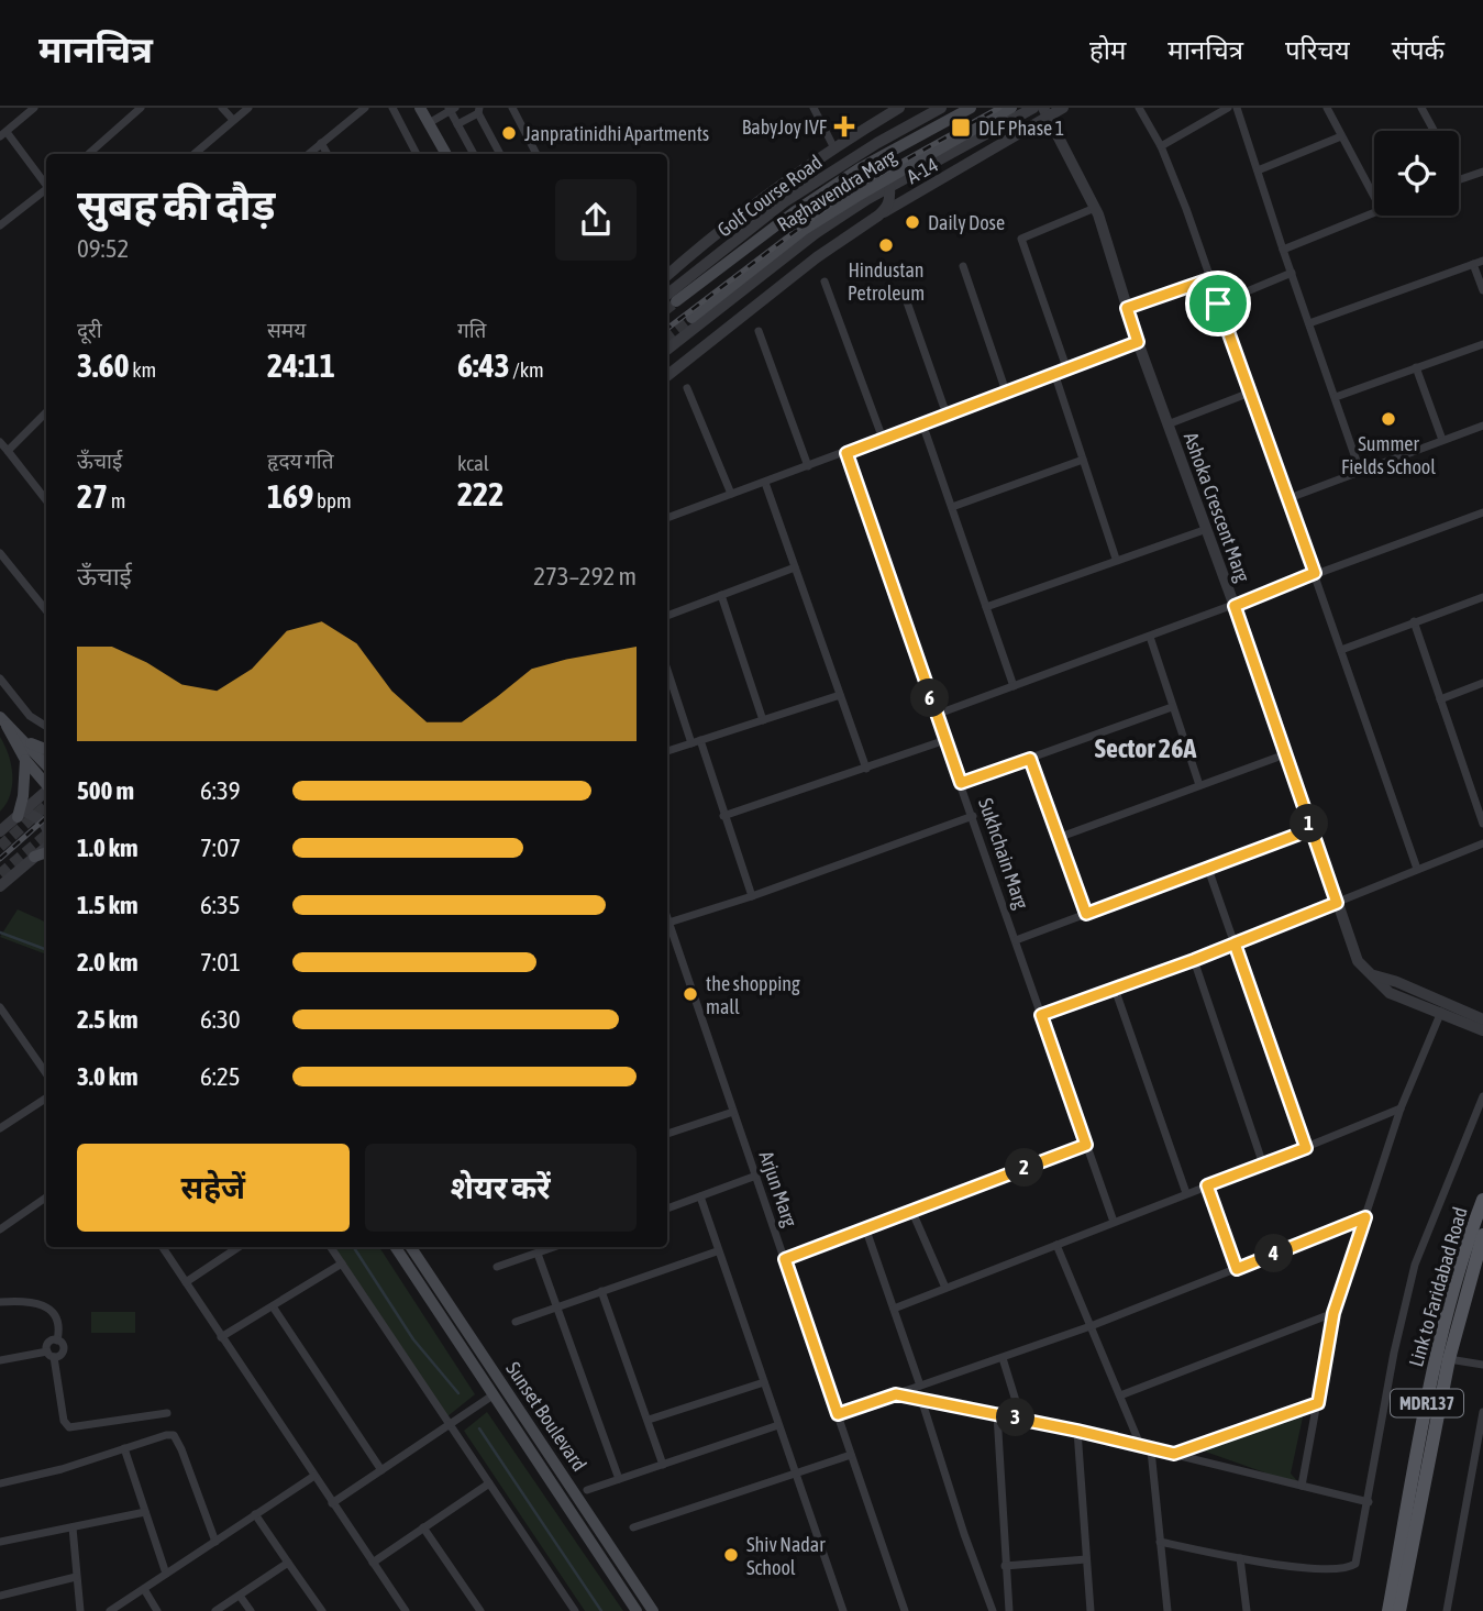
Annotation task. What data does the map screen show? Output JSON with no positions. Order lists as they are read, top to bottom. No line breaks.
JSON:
{"streets":{"main road":["Raghavendra Marg","Link to Faridabad Road","MDR137","Sunset Boulevard"],"street":["A-14","Golf Course Road","Ashoka Crescent Marg","Sukhchain Marg","Arjun Marg"]},"crossings":[["A-14","Ashoka Crescent Marg"]],"districts":["Sector 26A"],"places":{"health":["BabyJoy IVF"],"transit":["DLF Phase 1"],"other":["Janpratinidhi Apartments","Daily Dose","Hindustan Petroleum","Summer Fields School","the shopping mall","Shiv Nadar School"]},"page":{"header":"मानचित्र","nav":["होम","मानचित्र","परिचय","संपर्क"],"heading":["सुबह की दौड़","09:52"],"stats":[["दूरी","3.60 km"],["समय","24:11"],["गति","6:43 /km"],["ऊँचाई","27 m"],["हृदय गति","169 bpm"],["kcal","222"]],"chart":["ऊँचाई","273–292 m"],"pins":["6","1","2","4","3"],"list":[{"name":"500 m","note":"6:39"},{"name":"1.0 km","note":"7:07"},{"name":"1.5 km","note":"6:35"},{"name":"2.0 km","note":"7:01"},{"name":"2.5 km","note":"6:30"},{"name":"3.0 km","note":"6:25"}],"buttons":["सहेजें","शेयर करें"]}}
